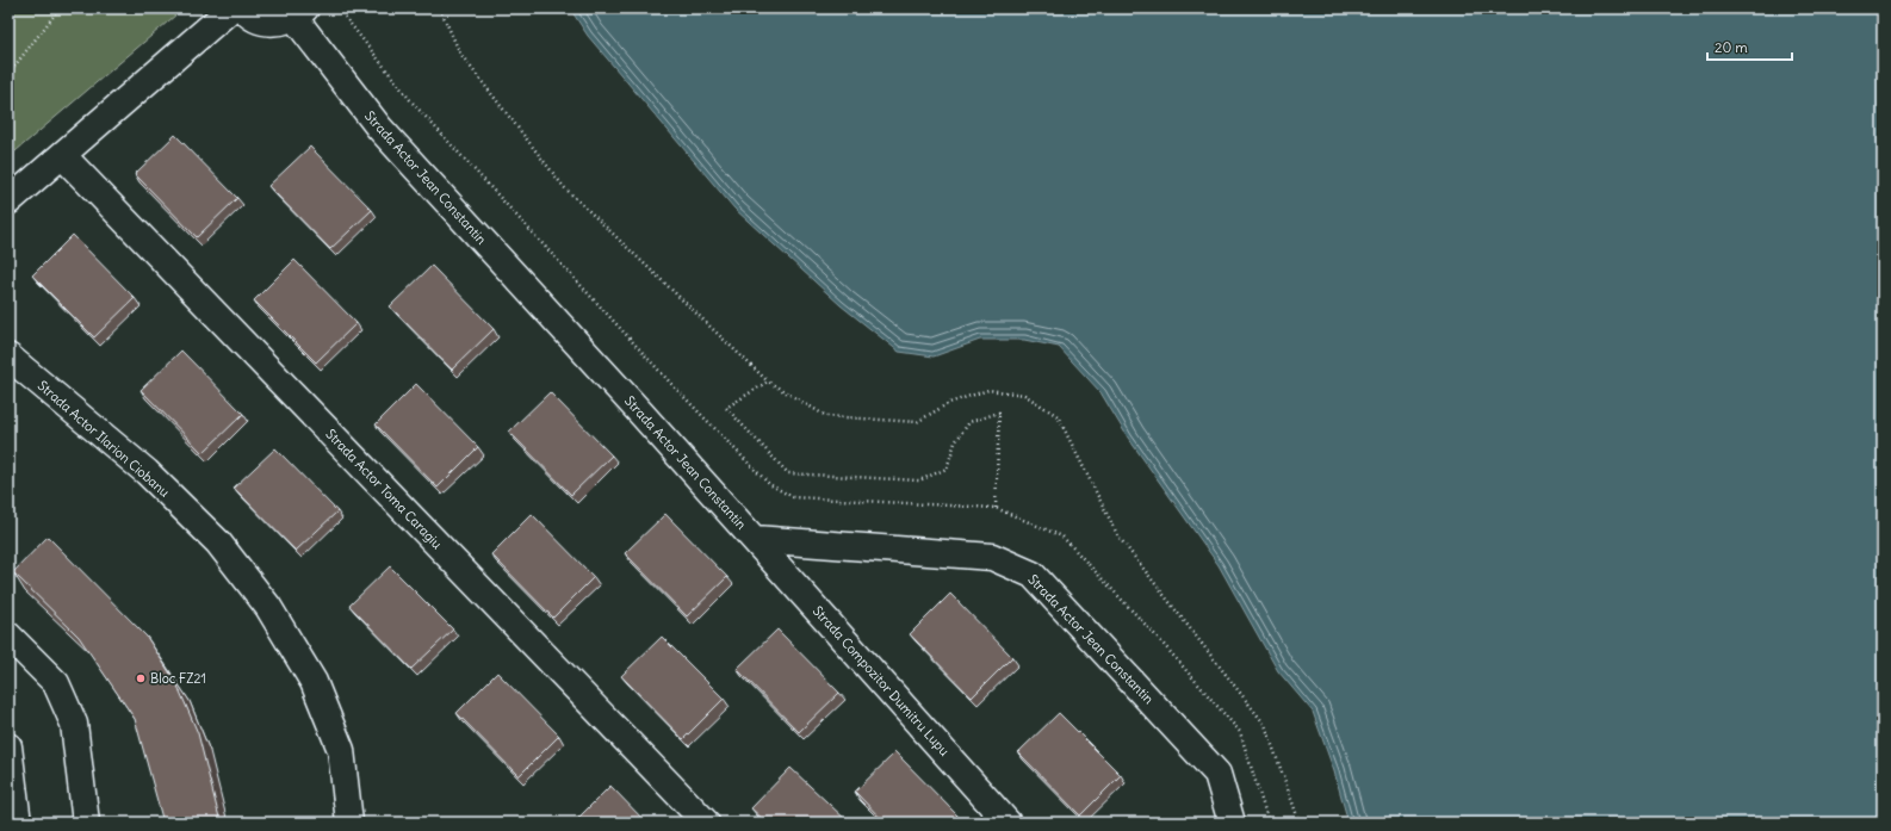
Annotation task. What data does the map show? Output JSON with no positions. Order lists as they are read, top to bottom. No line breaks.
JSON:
{"streets":{"street":["Strada Actor Jean Constantin","Strada Actor Ilarion Ciobanu","Strada Actor Toma Caragiu","Strada Compozitor Dumitru Lupu"]},"crossings":[["Strada Actor Jean Constantin","Strada Compozitor Dumitru Lupu"]],"places":["Bloc FZ21"],"scale_bar":"20 m"}
